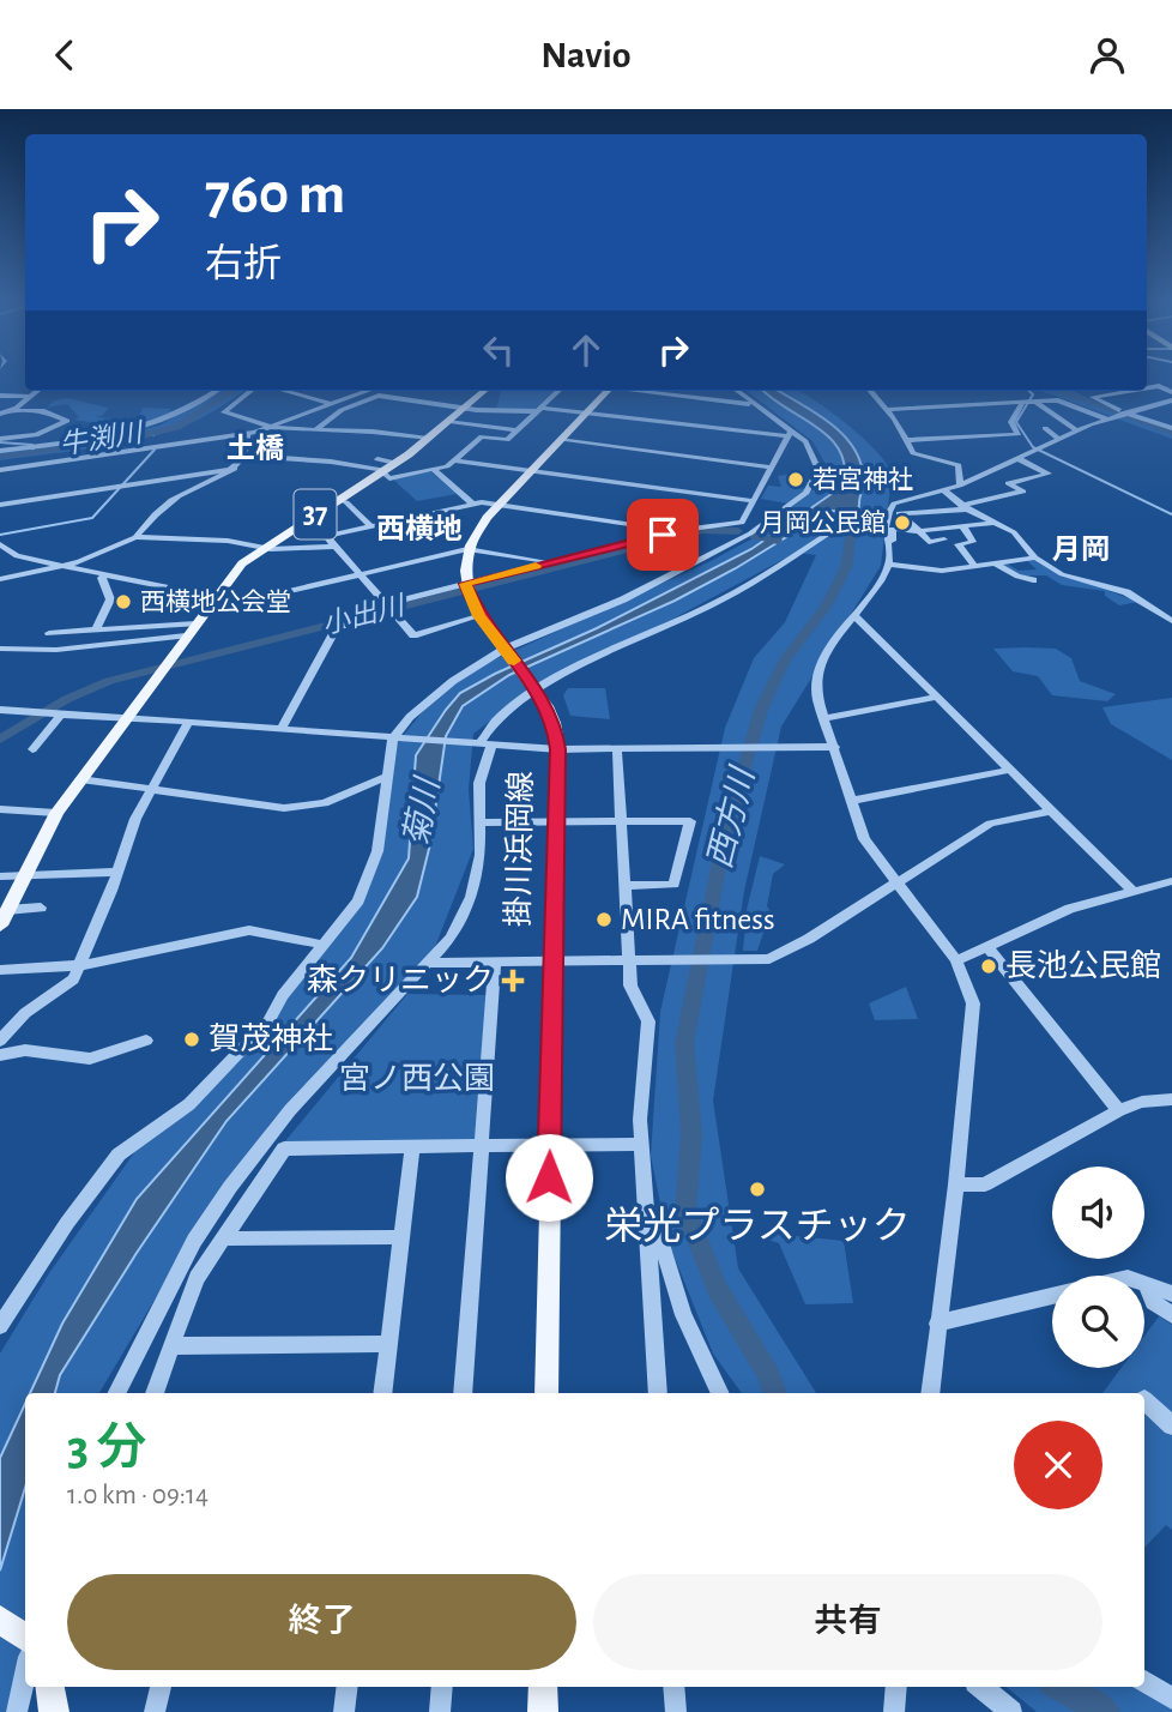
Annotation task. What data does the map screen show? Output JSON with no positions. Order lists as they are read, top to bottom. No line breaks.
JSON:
{"streets":{"main road":["37","掛川浜岡線"]},"districts":["土橋","西横地","月岡"],"water":["牛渕川","小出川","菊川","西方川"],"parks":["宮ノ西公園"],"places":{"other":["若宮神社","月岡公民館","西横地公会堂","MIRA fitness","長池公民館","賀茂神社","栄光プラスチック"],"health":["森クリニック"]},"page":{"header":"Navio","turn":["760 m","右折"],"heading":["3 分","1.0 km · 09:14"],"buttons":["終了","共有"]}}
